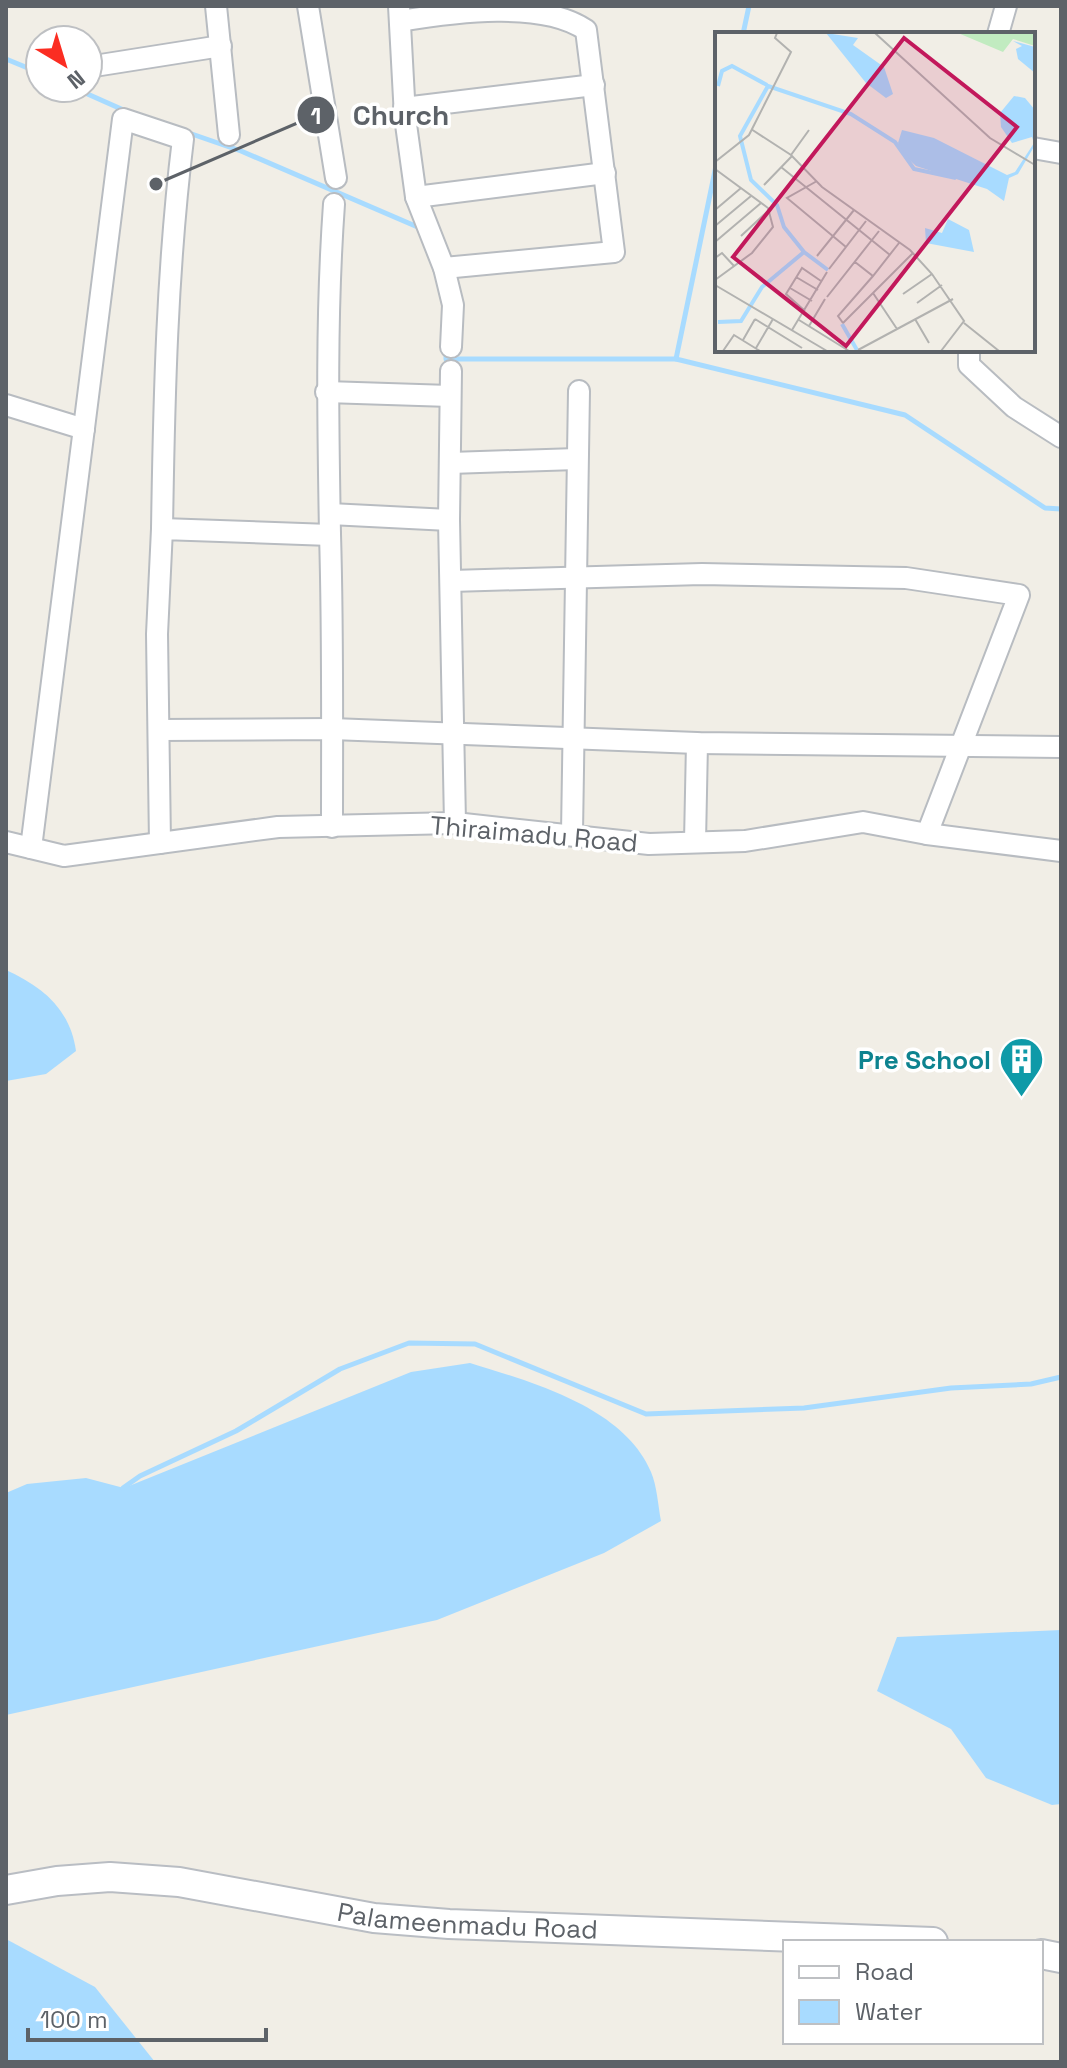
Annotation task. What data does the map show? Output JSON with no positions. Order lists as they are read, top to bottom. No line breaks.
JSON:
{"streets":{"street":["Thiraimadu Road","Palameenmadu Road"]},"places":{"other":["Church"],"building":["Pre School"]},"legend":["Road","Water"],"scale_bar":"100 m","north":"bottom right"}
